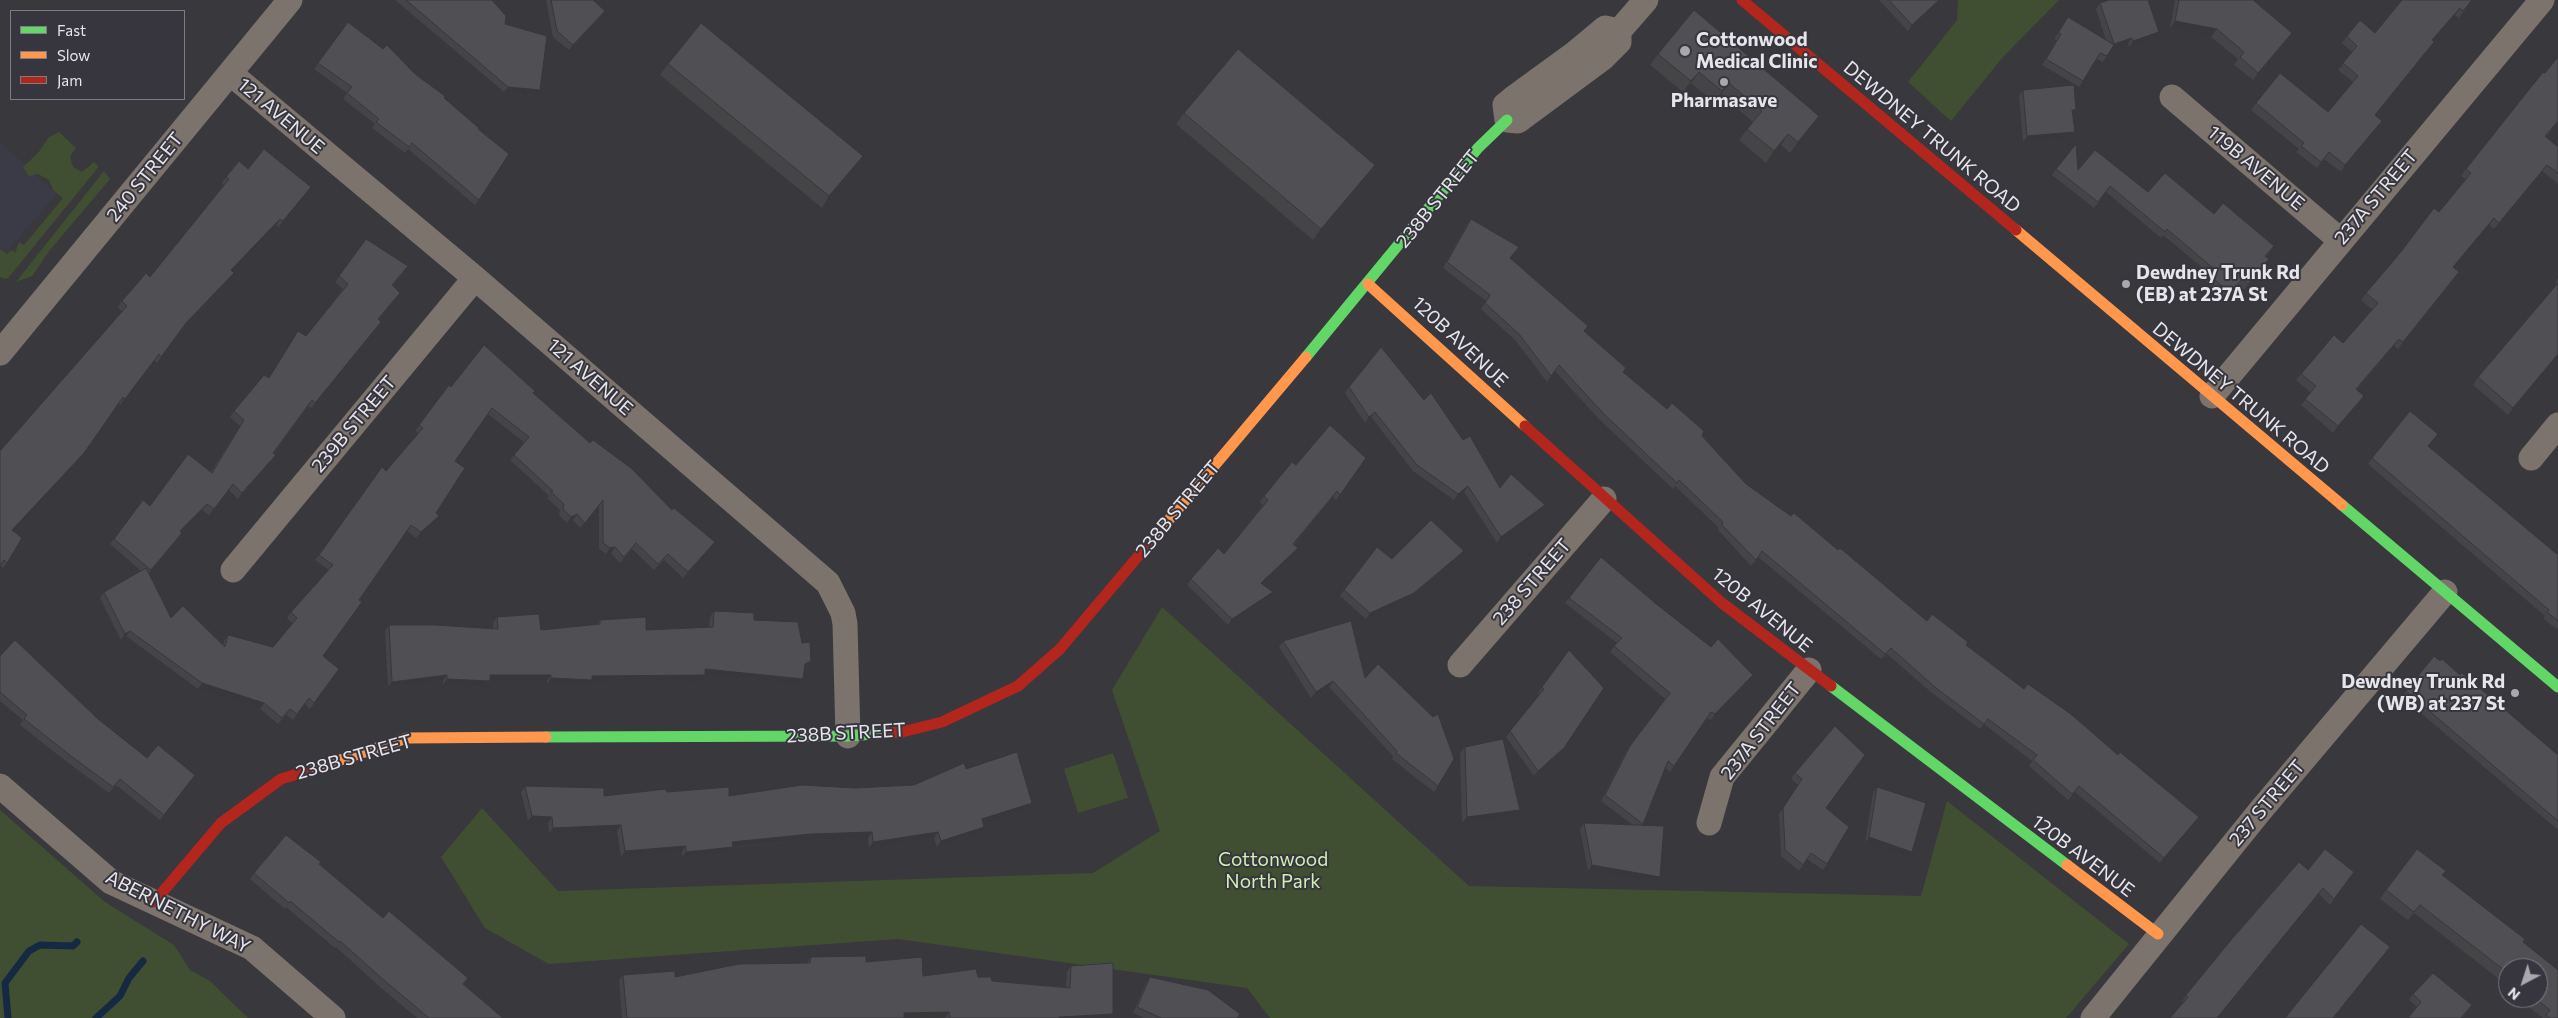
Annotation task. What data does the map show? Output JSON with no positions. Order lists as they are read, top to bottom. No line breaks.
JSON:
{"streets":{"street":["121 AVENUE","DEWDNEY TRUNK ROAD","119B AVENUE","240 STREET","237A STREET","238B STREET","120B AVENUE","239B STREET","238 STREET","237 STREET","ABERNETHY WAY"]},"crossings":[["121 AVENUE","240 STREET"],["121 AVENUE","238B STREET"],["121 AVENUE","239B STREET"],["DEWDNEY TRUNK ROAD","237A STREET"],["DEWDNEY TRUNK ROAD","237 STREET"],["119B AVENUE","237A STREET"],["237A STREET","120B AVENUE"],["238B STREET","120B AVENUE"],["238B STREET","ABERNETHY WAY"],["120B AVENUE","238 STREET"],["120B AVENUE","237 STREET"]],"parks":["Cottonwood North Park"],"places":["Cottonwood Medical Clinic","Pharmasave","Dewdney Trunk Rd (EB) at 237A St","Dewdney Trunk Rd (WB) at 237 St"],"legend":["Fast","Slow","Jam"],"north":"bottom left"}
